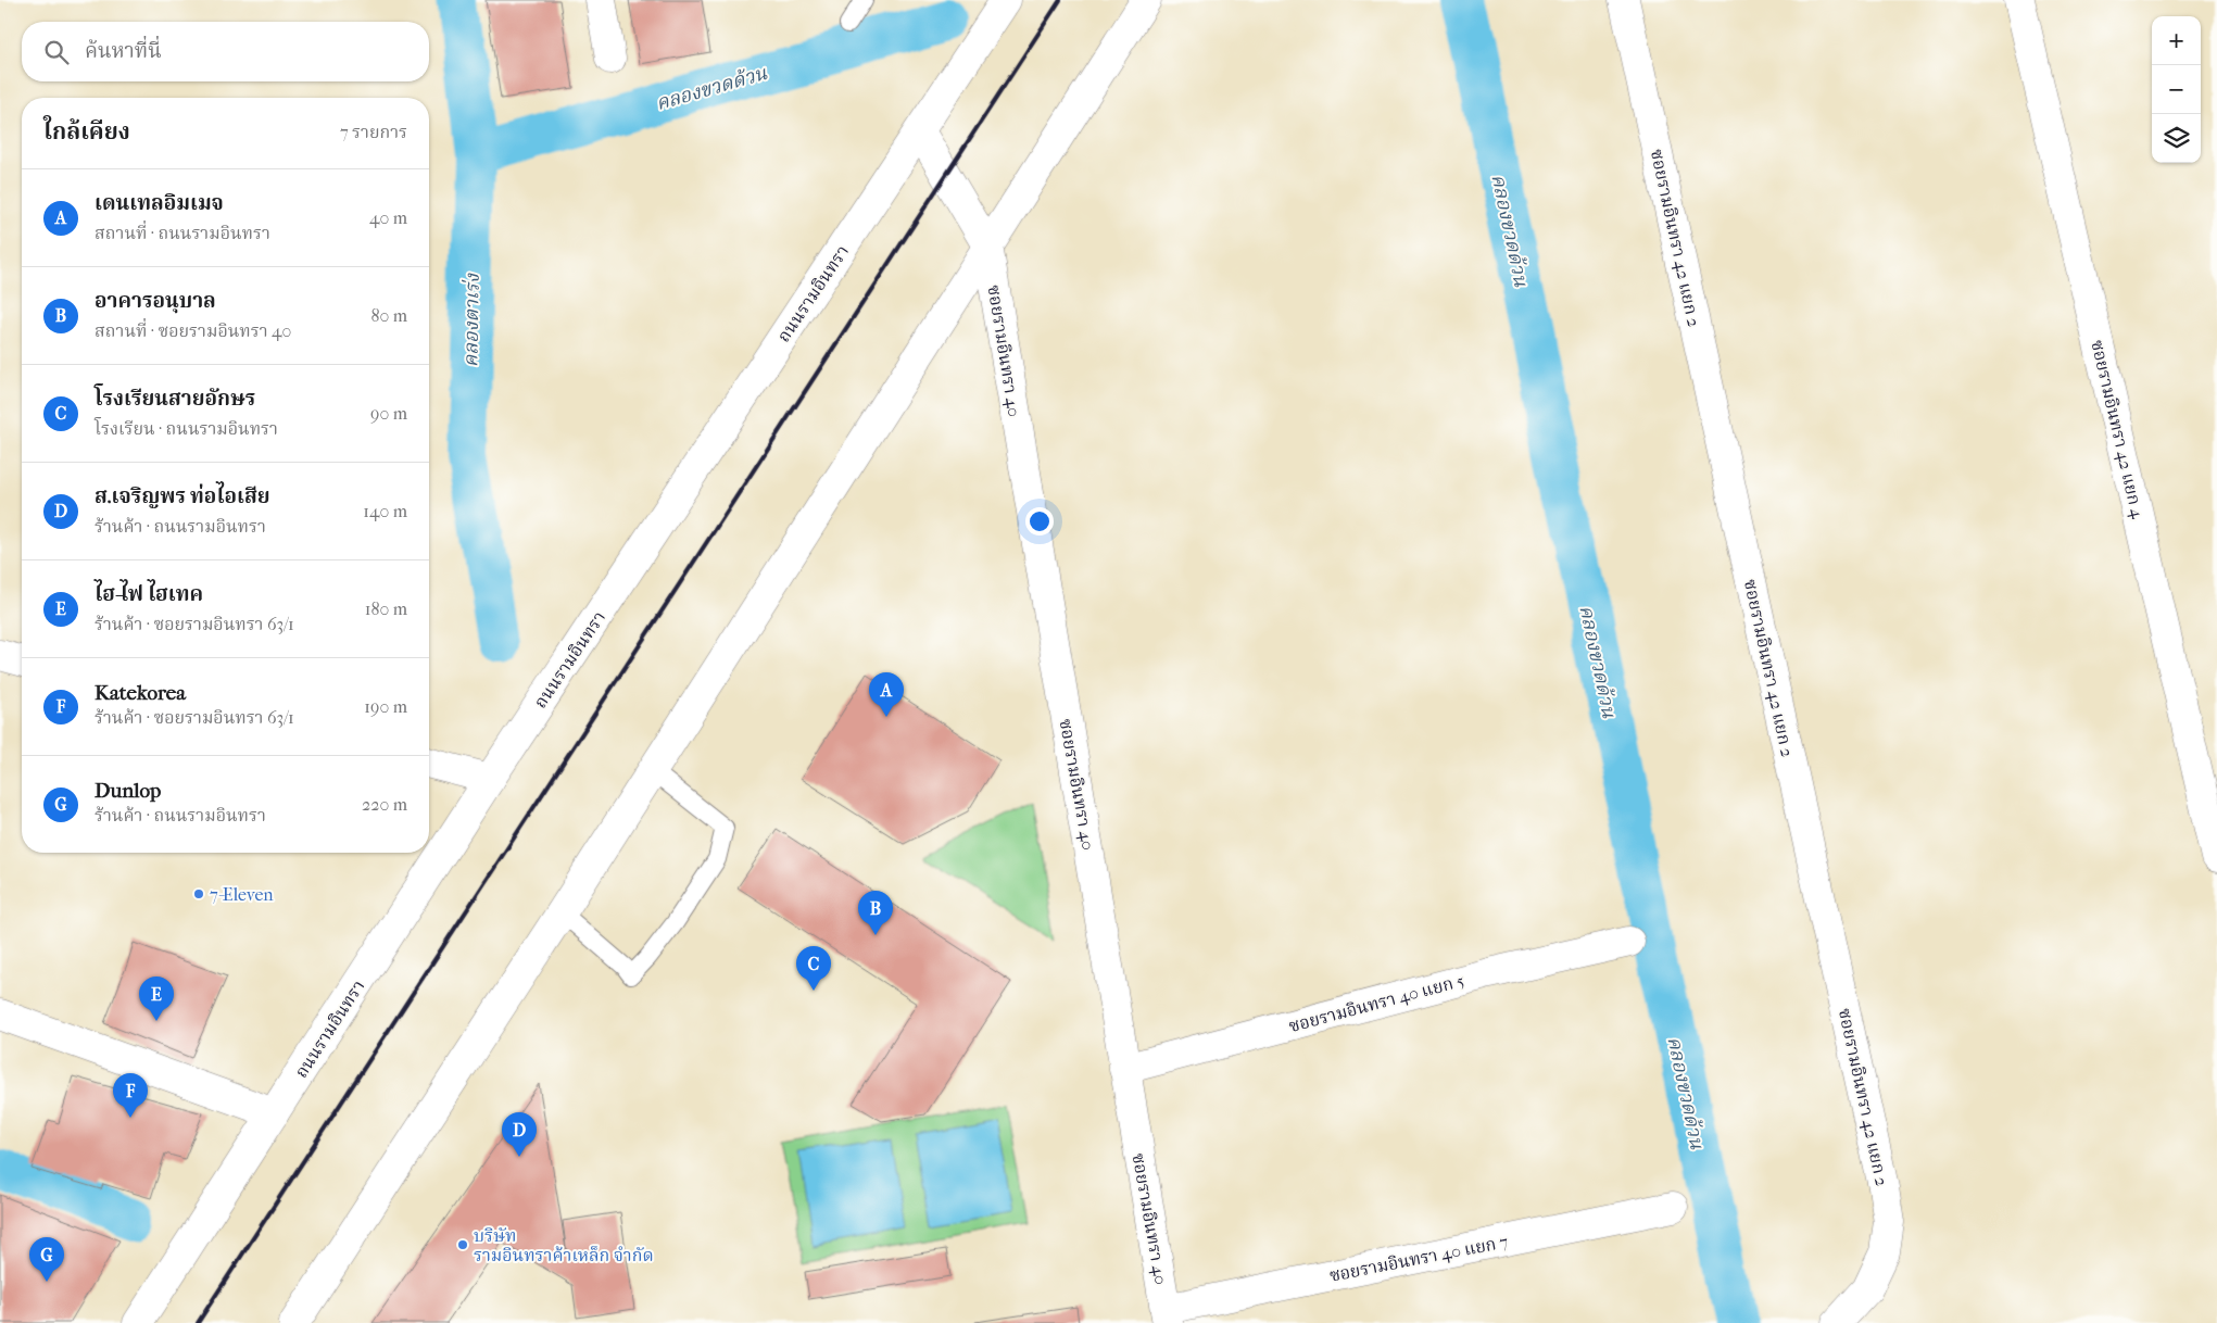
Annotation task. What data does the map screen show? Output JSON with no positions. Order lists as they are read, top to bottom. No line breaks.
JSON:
{"streets":{"street":["ซอยรามอินทรา 42 แยก 2","ถนนรามอินทรา","ซอยรามอินทรา 40","ซอยรามอินทรา 42 แยก 4","ซอยรามอินทรา 40 แยก 5","ซอยรามอินทรา 40 แยก 7"]},"crossings":[["ซอยรามอินทรา 40","ซอยรามอินทรา 40 แยก 5"],["ซอยรามอินทรา 40","ซอยรามอินทรา 40 แยก 7"]],"water":["คลองขวดด้วน","คลองตาเร่ง"],"places":["7-Eleven","บริษัท รามอินทราค้าเหล็ก จำกัด"],"page":{"map_buttons":["+","−"],"search":"ค้นหาที่นี่","heading":["ใกล้เคียง","7 รายการ"],"list":[{"mark":"A","name":"เดนเทลอิมเมจ","note":"สถานที่ · ถนนรามอินทรา","value":"40 m"},{"mark":"B","name":"อาคารอนุบาล","note":"สถานที่ · ซอยรามอินทรา 40","value":"80 m"},{"mark":"C","name":"โรงเรียนสายอักษร","note":"โรงเรียน · ถนนรามอินทรา","value":"90 m"},{"mark":"D","name":"ส.เจริญพร ท่อไอเสีย","note":"ร้านค้า · ถนนรามอินทรา","value":"140 m"},{"mark":"E","name":"ไฮ-ไฟ ไฮเทค","note":"ร้านค้า · ซอยรามอินทรา 63/1","value":"180 m"},{"mark":"F","name":"Katekorea","note":"ร้านค้า · ซอยรามอินทรา 63/1","value":"190 m"},{"mark":"G","name":"Dunlop","note":"ร้านค้า · ถนนรามอินทรา","value":"220 m"}],"pins":["A","B","C","E","F","D","G"]}}
